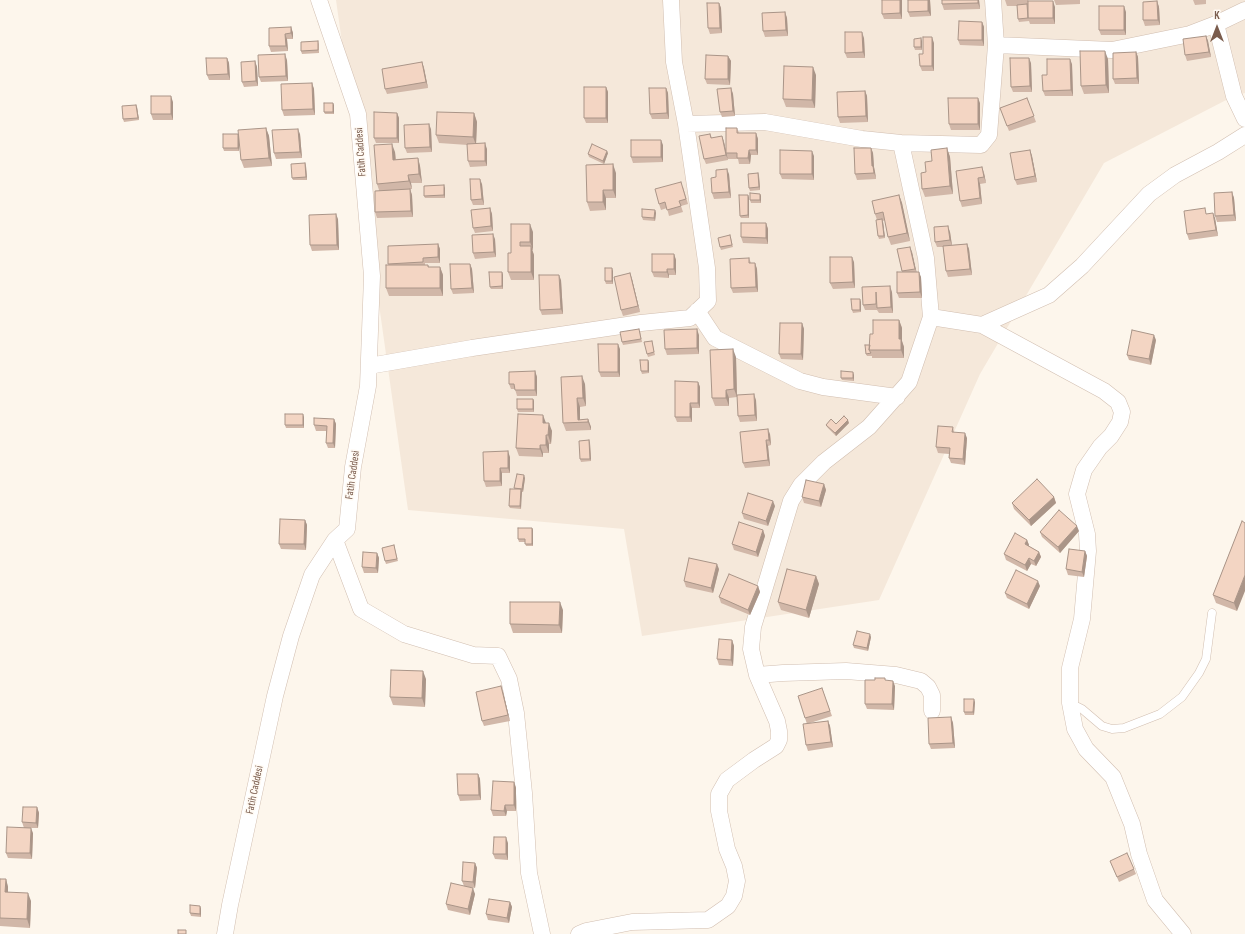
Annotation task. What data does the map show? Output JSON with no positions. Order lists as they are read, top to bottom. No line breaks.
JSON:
{"streets":{"street":["Fatih Caddesi"]},"north":"top"}
